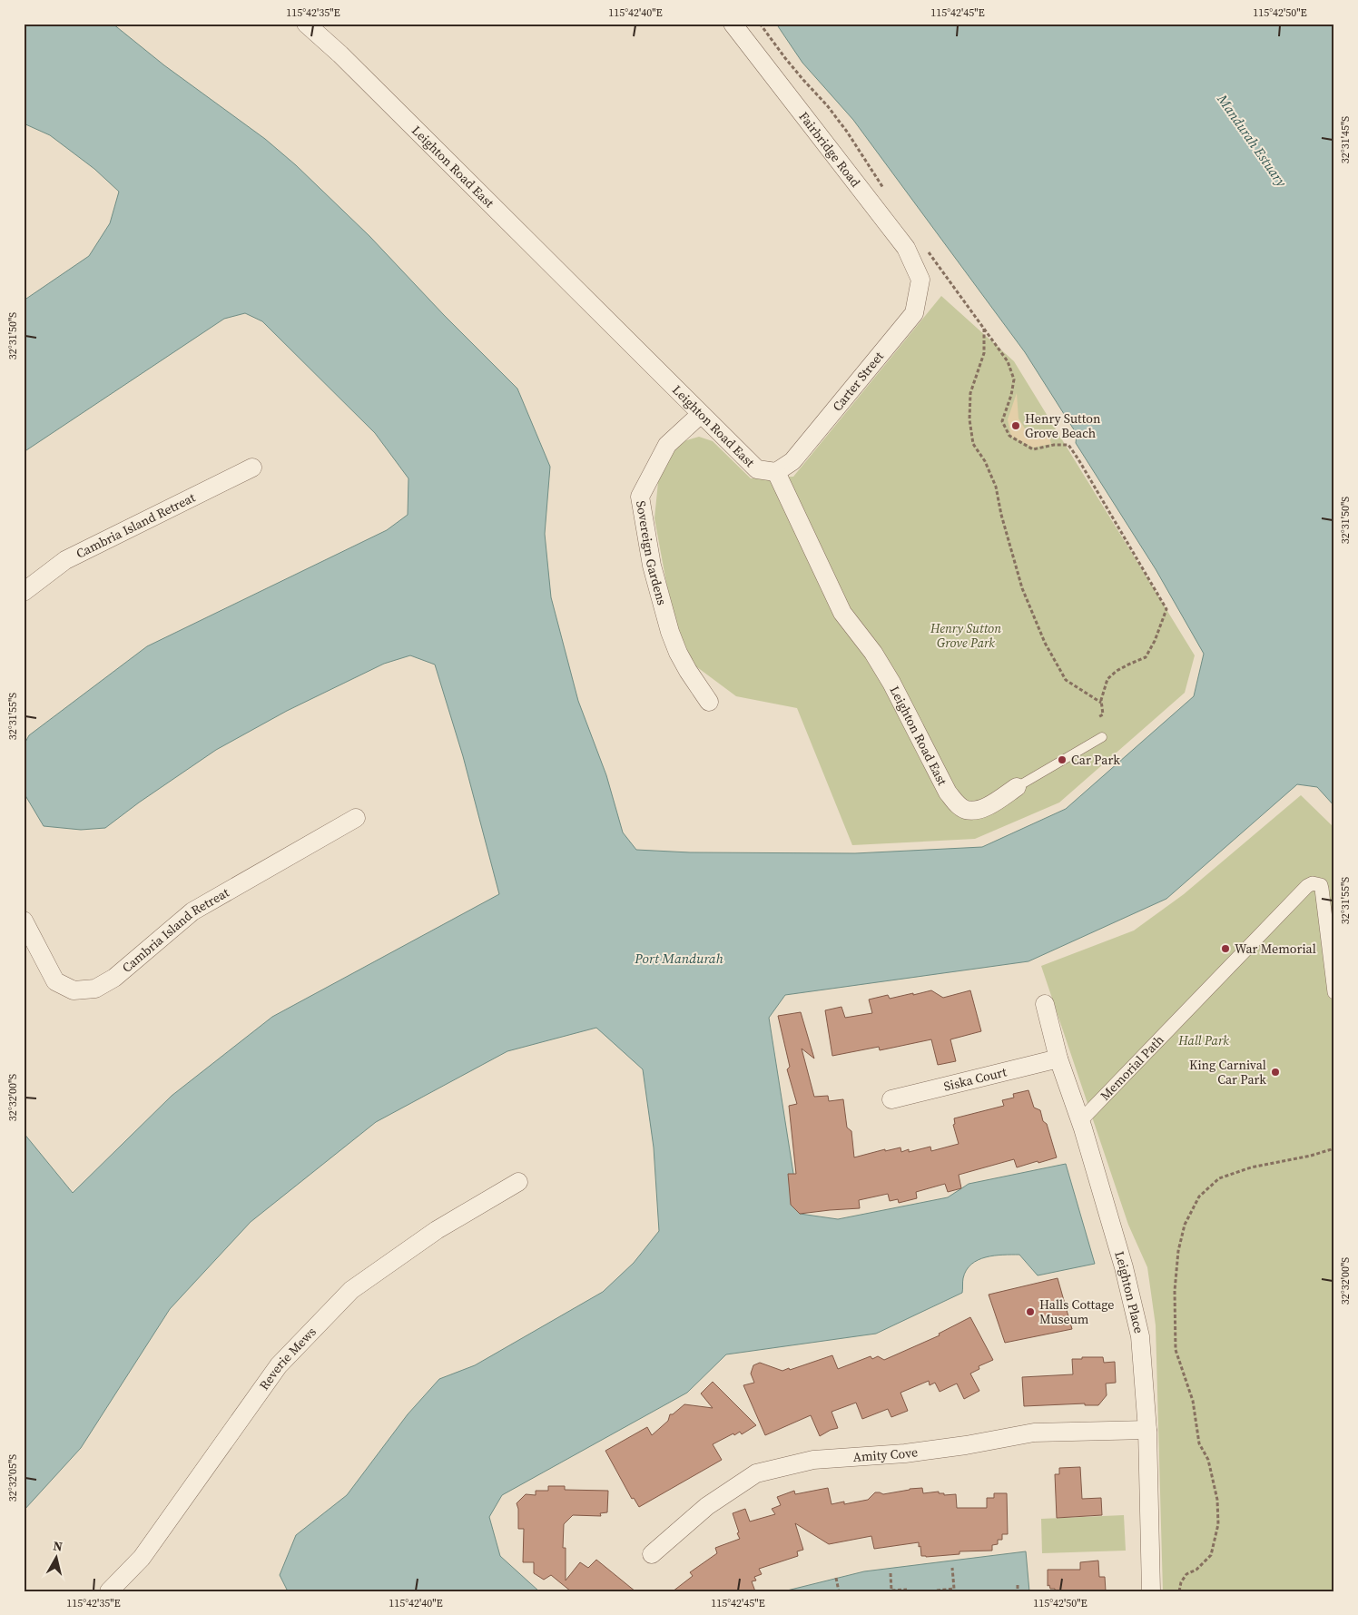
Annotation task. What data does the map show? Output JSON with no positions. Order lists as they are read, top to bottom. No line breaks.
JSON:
{"streets":{"street":["Fairbridge Road","Leighton Road East","Carter Street","Cambria Island Retreat","Sovereign Gardens","Memorial Path","Siska Court","Leighton Place","Reverie Mews","Amity Cove"]},"crossings":[["Fairbridge Road","Carter Street"],["Leighton Road East","Carter Street"],["Leighton Road East","Sovereign Gardens"],["Memorial Path","Leighton Place"],["Siska Court","Leighton Place"],["Leighton Place","Amity Cove"]],"water":["Mandurah Estuary","Port Mandurah"],"parks":["Henry Sutton Grove Park","Hall Park"],"places":["Henry Sutton Grove Beach","Car Park","War Memorial","King Carnival Car Park","Halls Cottage Museum"],"north":"top","coordinates":["115°42'35\"E","115°42'40\"E","115°42'45\"E","115°42'50\"E","32°31'45\"S","32°31'50\"S","32°31'55\"S","32°32'00\"S","32°32'05\"S"]}
